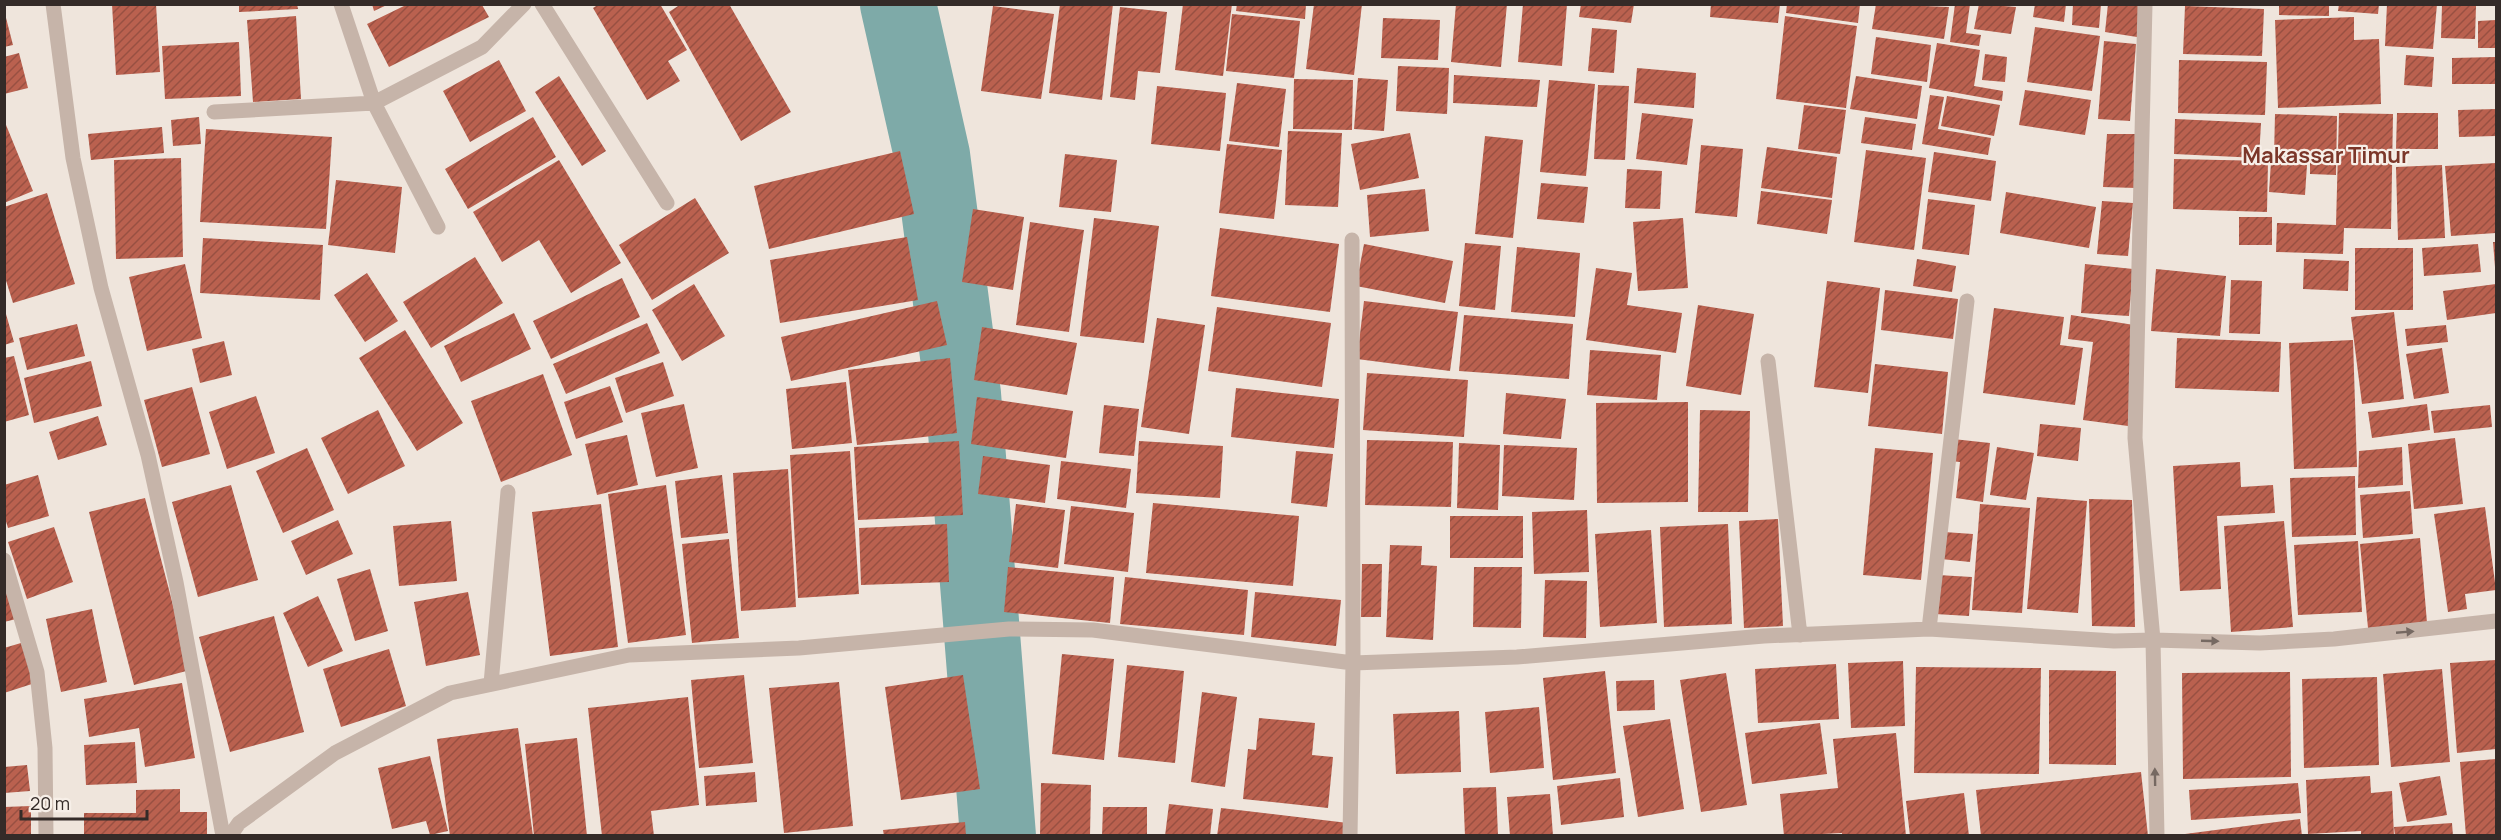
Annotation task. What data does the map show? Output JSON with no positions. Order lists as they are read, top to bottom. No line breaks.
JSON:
{"districts":["Makassar Timur"],"scale_bar":"20 m"}
